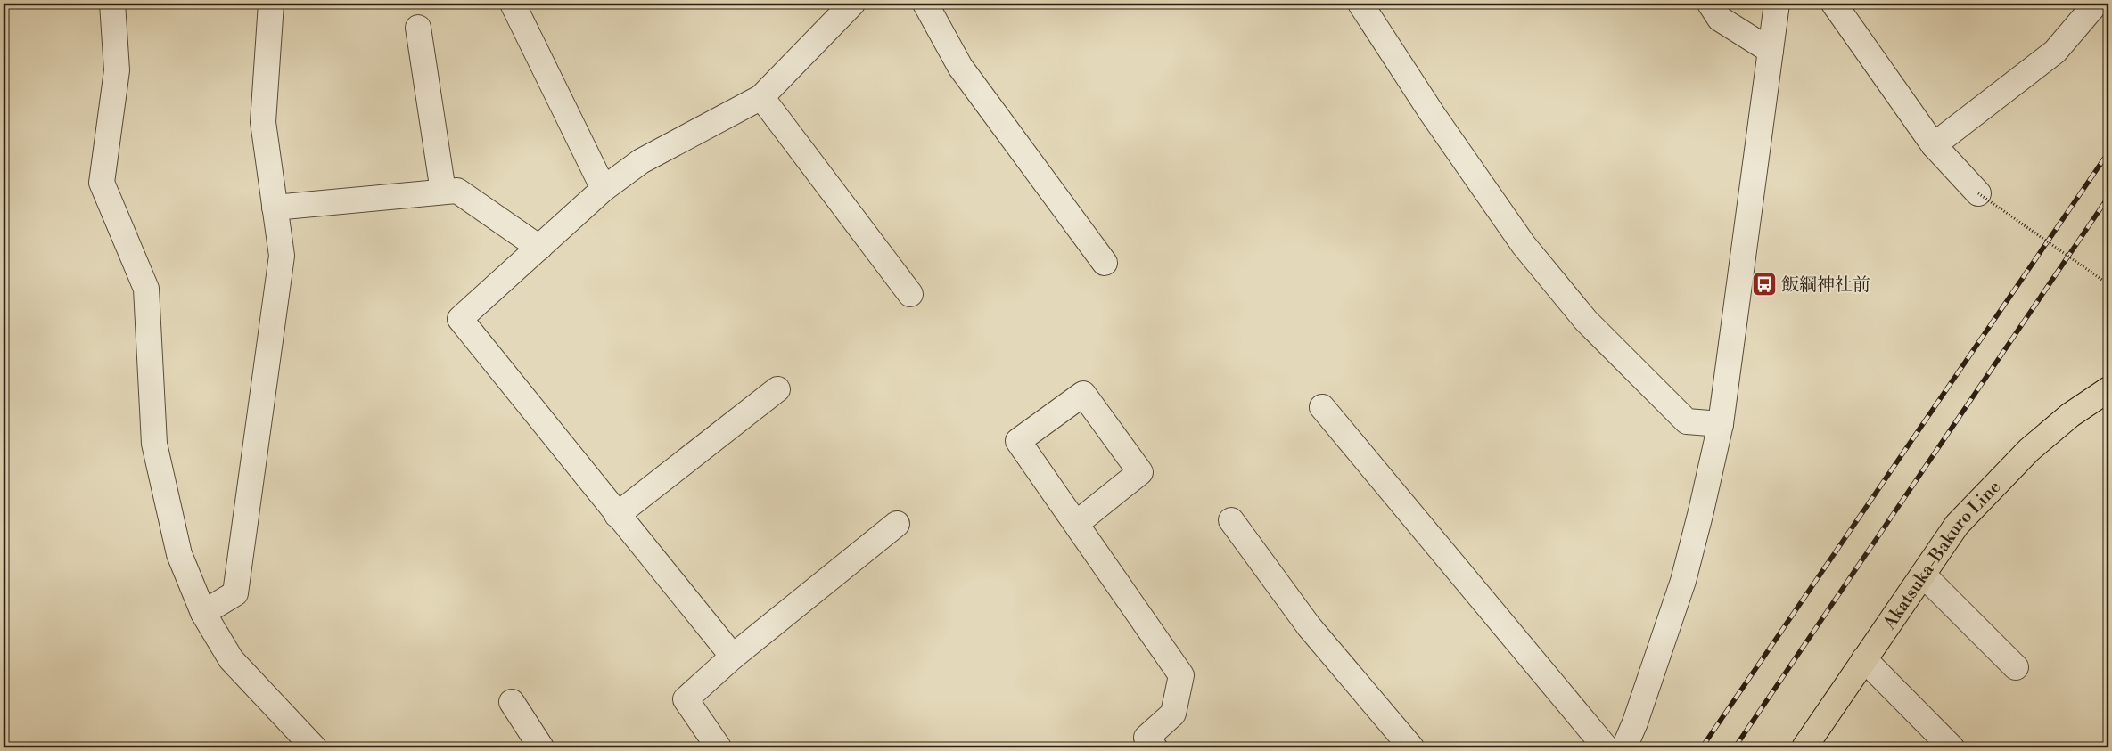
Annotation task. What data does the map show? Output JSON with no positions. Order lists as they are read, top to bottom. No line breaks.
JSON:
{"streets":{"main road":["Akatsuka-Bakuro Line"]},"places":{"bus stop":["飯綱神社前"]}}
